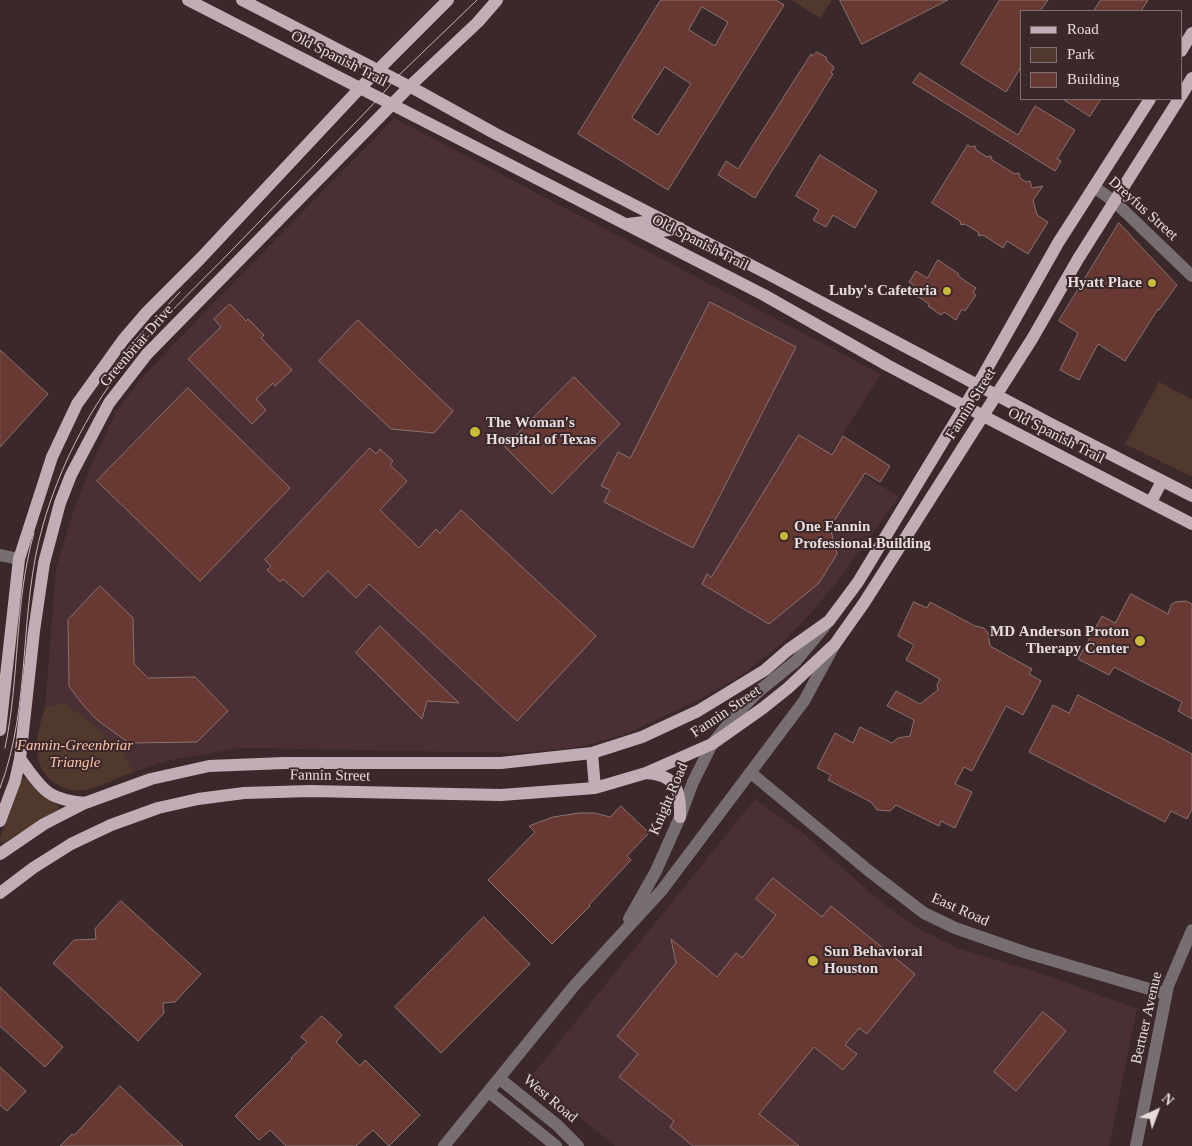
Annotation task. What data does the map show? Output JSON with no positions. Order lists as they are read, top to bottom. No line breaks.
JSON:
{"streets":{"main road":["Old Spanish Trail","Greenbriar Drive","Fannin Street"],"street":["Dreyfus Street","Knight Road","East Road","Bertner Avenue","West Road"]},"crossings":[["Old Spanish Trail","Greenbriar Drive"],["Old Spanish Trail","Fannin Street"],["Dreyfus Street","Fannin Street"],["Fannin Street","Knight Road"],["Knight Road","East Road"],["Knight Road","West Road"],["East Road","Bertner Avenue"]],"parks":["Fannin-Greenbriar Triangle"],"places":["Hyatt Place","Luby's Cafeteria","The Woman's Hospital of Texas","One Fannin Professional Building","MD Anderson Proton Therapy Center","Sun Behavioral Houston"],"legend":["Road","Park","Building"],"north":"top right"}
